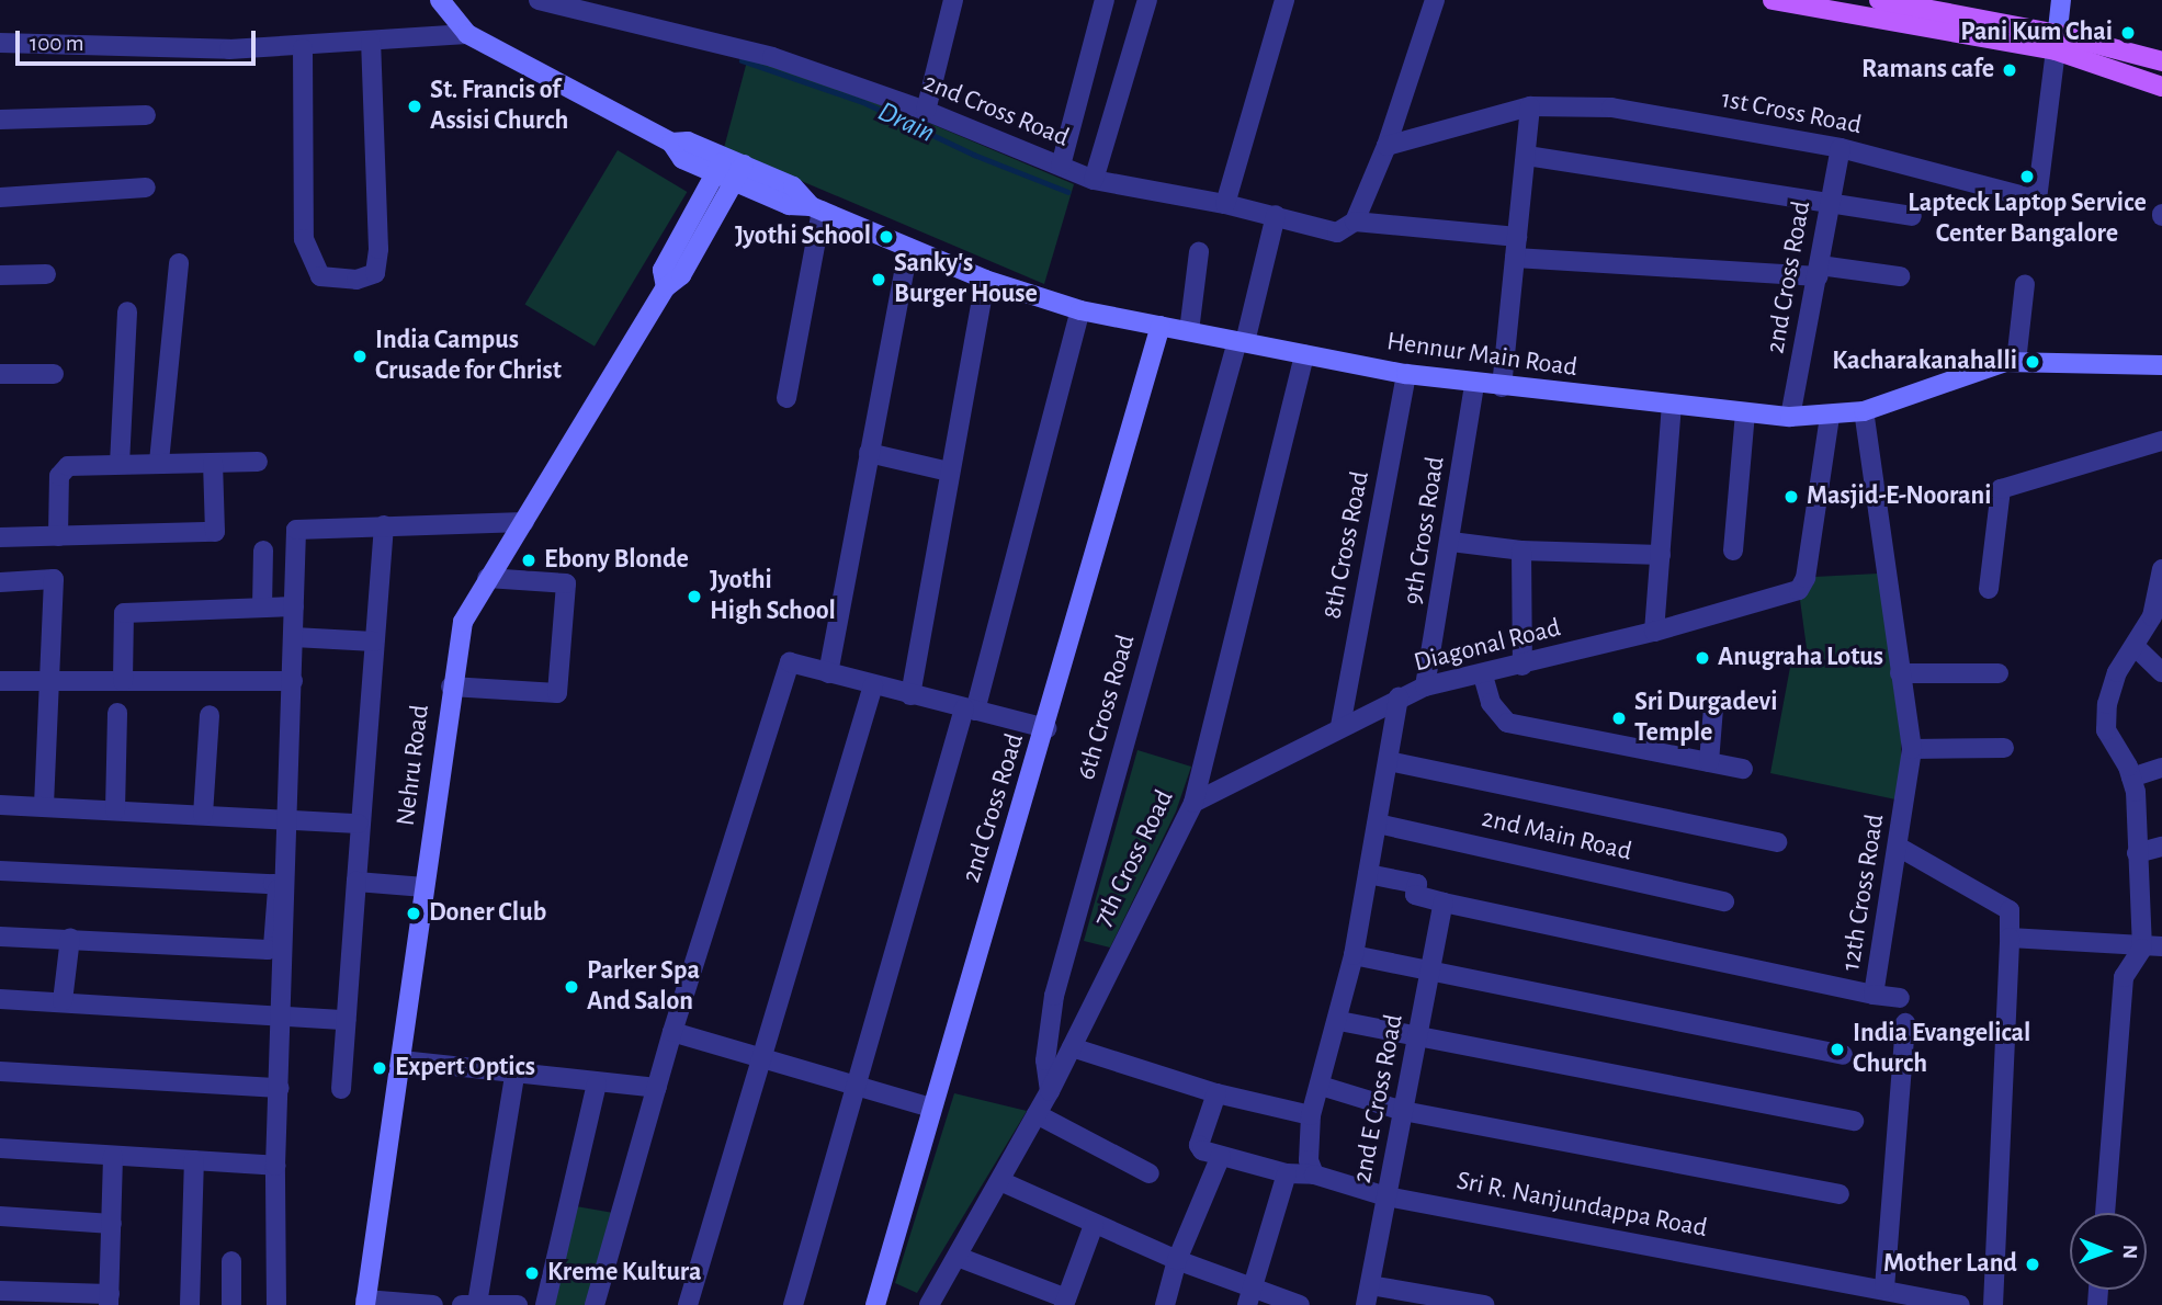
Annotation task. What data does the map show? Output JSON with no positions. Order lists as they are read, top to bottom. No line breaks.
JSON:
{"streets":{"main road":["2nd Cross Road","Hennur Main Road","Nehru Road"],"street":["1st Cross Road","9th Cross Road","8th Cross Road","Diagonal Road","6th Cross Road","2nd Main Road","7th Cross Road","12th Cross Road","2nd E Cross Road","Sri R. Nanjundappa Road"]},"crossings":[["2nd Cross Road","1st Cross Road"],["2nd Cross Road","Hennur Main Road"],["2nd Cross Road","6th Cross Road"],["Hennur Main Road","9th Cross Road"],["Hennur Main Road","8th Cross Road"],["Hennur Main Road","Diagonal Road"],["Hennur Main Road","6th Cross Road"],["Hennur Main Road","Nehru Road"],["Hennur Main Road","7th Cross Road"],["Hennur Main Road","12th Cross Road"],["9th Cross Road","Diagonal Road"],["8th Cross Road","Diagonal Road"],["Diagonal Road","7th Cross Road"],["6th Cross Road","7th Cross Road"],["12th Cross Road","2nd E Cross Road"],["2nd E Cross Road","Sri R. Nanjundappa Road"]],"water":["Drain"],"places":["Pani Kum Chai","Ramans cafe","St. Francis of Assisi Church","Lapteck Laptop Service Center Bangalore","Jyothi School","Sanky's Burger House","India Campus Crusade for Christ","Kacharakanahalli","Masjid-E-Noorani","Ebony Blonde","Jyothi High School","Anugraha Lotus","Sri Durgadevi Temple","Doner Club","Parker Spa And Salon","India Evangelical Church","Expert Optics","Mother Land","Kreme Kultura"],"scale_bar":"100 m","north":"right"}
